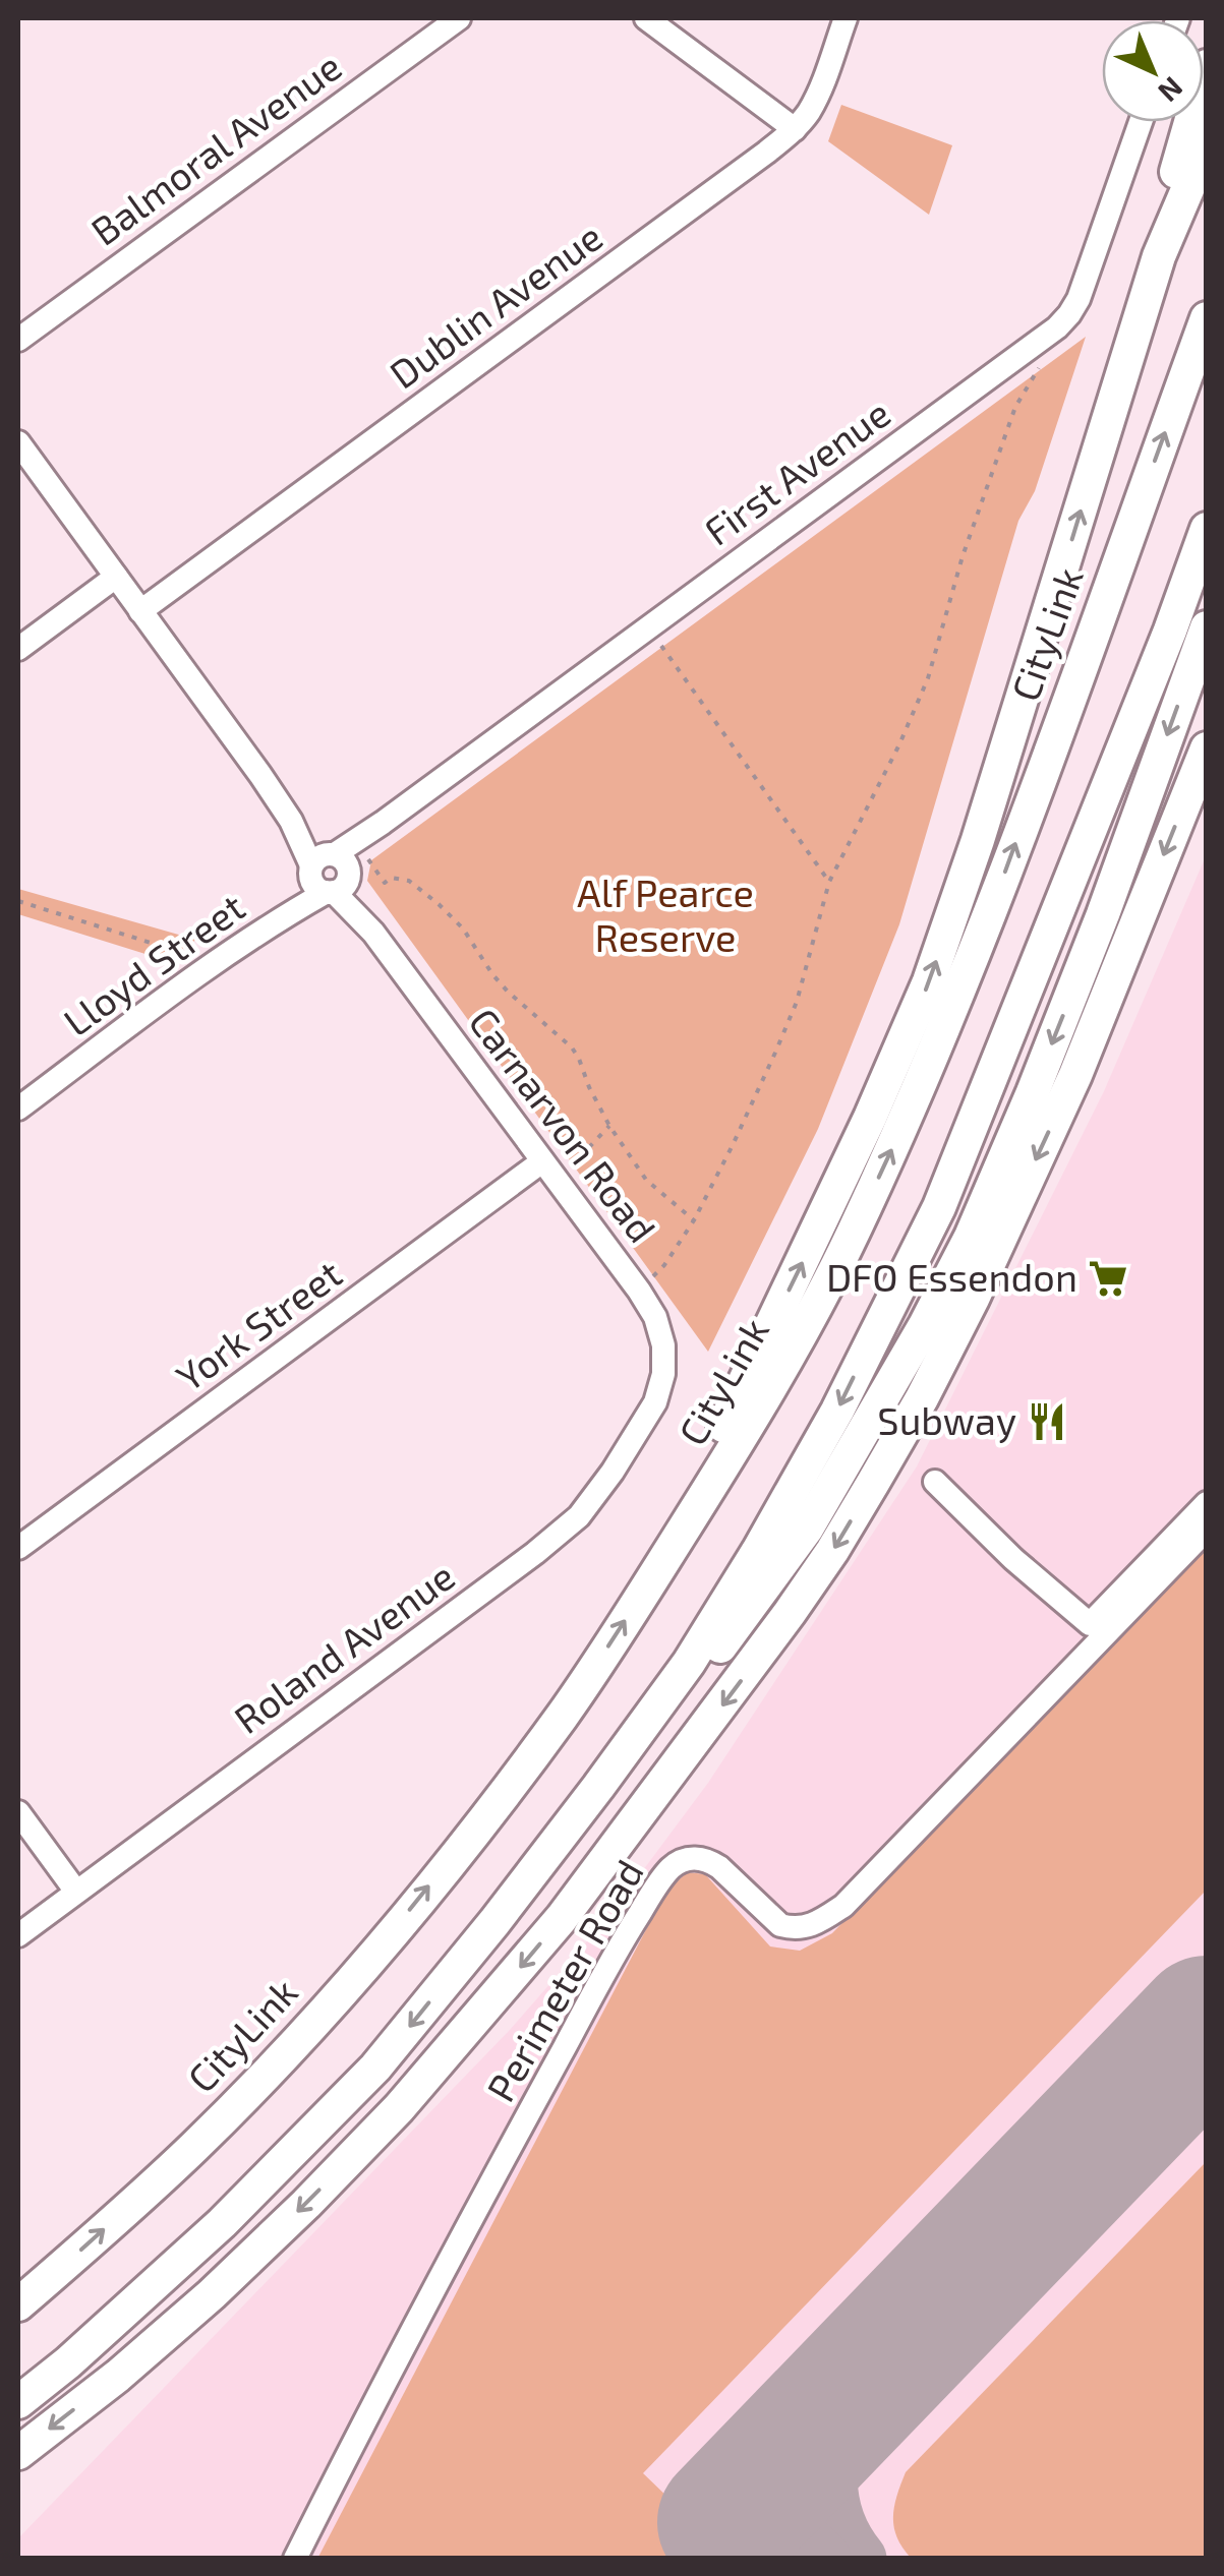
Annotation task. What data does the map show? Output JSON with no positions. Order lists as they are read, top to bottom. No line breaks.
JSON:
{"streets":{"highway":["CityLink"],"street":["Balmoral Avenue","Dublin Avenue","First Avenue","Lloyd Street","Carnarvon Road","York Street","Roland Avenue","Perimeter Road"]},"crossings":[["Dublin Avenue","Carnarvon Road"],["First Avenue","Lloyd Street"],["First Avenue","Carnarvon Road"],["Lloyd Street","Carnarvon Road"],["Carnarvon Road","York Street"],["Carnarvon Road","Roland Avenue"]],"parks":["Alf Pearce Reserve"],"places":{"supermarket":["DFO Essendon"],"restaurant":["Subway"]},"north":"bottom right"}
